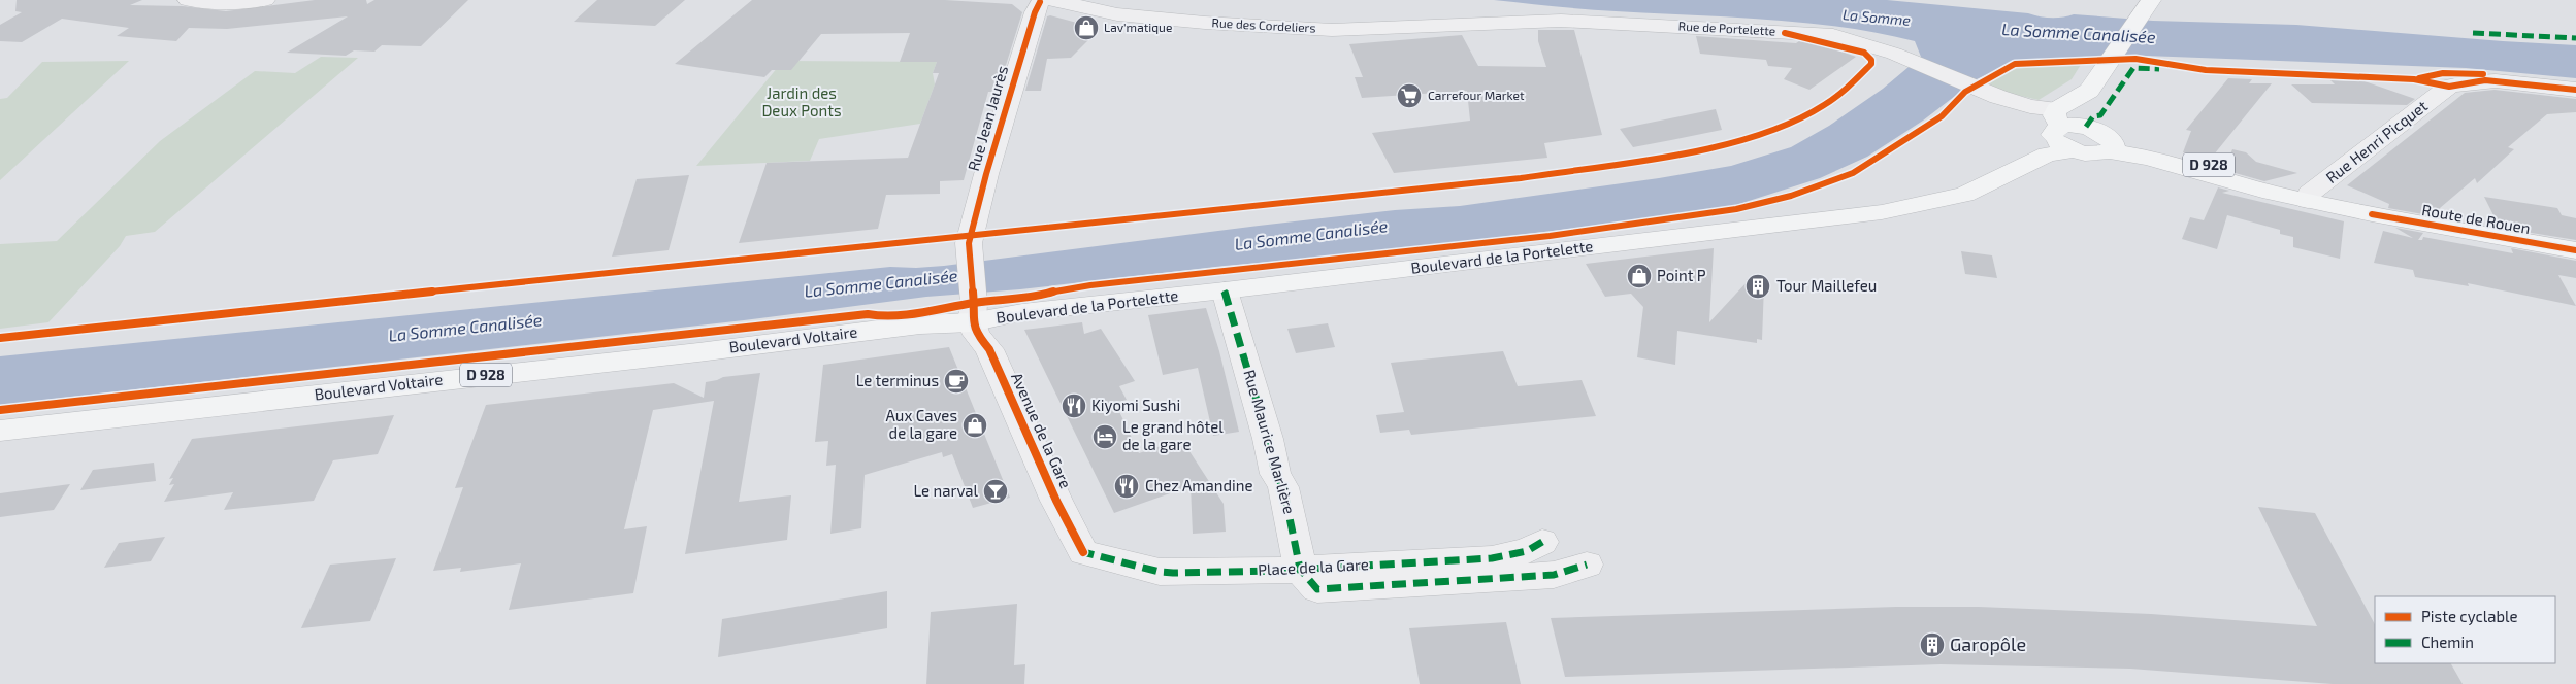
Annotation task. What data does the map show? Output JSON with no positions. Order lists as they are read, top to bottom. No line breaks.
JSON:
{"streets":{"main road":["D 928","Route de Rouen","Boulevard de la Portelette","Boulevard Voltaire"],"street":["Rue des Cordeliers","Rue de Portelette","Rue Jean Jaurès","Rue Henri Picquet","Avenue de la Gare","Rue Maurice Marlière","Place de la Gare"]},"crossings":[["Rue des Cordeliers","Rue de Portelette"],["Rue des Cordeliers","Rue Jean Jaurès"],["Rue de Portelette","Boulevard de la Portelette"],["Rue Jean Jaurès","Boulevard de la Portelette"],["Rue Jean Jaurès","Boulevard Voltaire"],["Rue Jean Jaurès","Avenue de la Gare"],["Rue Henri Picquet","Route de Rouen"],["Boulevard de la Portelette","Boulevard Voltaire"],["Boulevard de la Portelette","Avenue de la Gare"],["Boulevard de la Portelette","Rue Maurice Marlière"],["Boulevard Voltaire","Avenue de la Gare"],["Avenue de la Gare","Place de la Gare"],["Rue Maurice Marlière","Place de la Gare"]],"water":["La Somme","La Somme Canalisée"],"parks":["Jardin des Deux Ponts"],"places":{"shop":["Lav'matique","Point P","Aux Caves de la gare"],"supermarket":["Carrefour Market"],"building":["Tour Maillefeu","Garopôle"],"cafe":["Le terminus"],"restaurant":["Kiyomi Sushi","Chez Amandine"],"hotel":["Le grand hôtel de la gare"],"bar":["Le narval"]},"legend":["Piste cyclable","Chemin"]}
